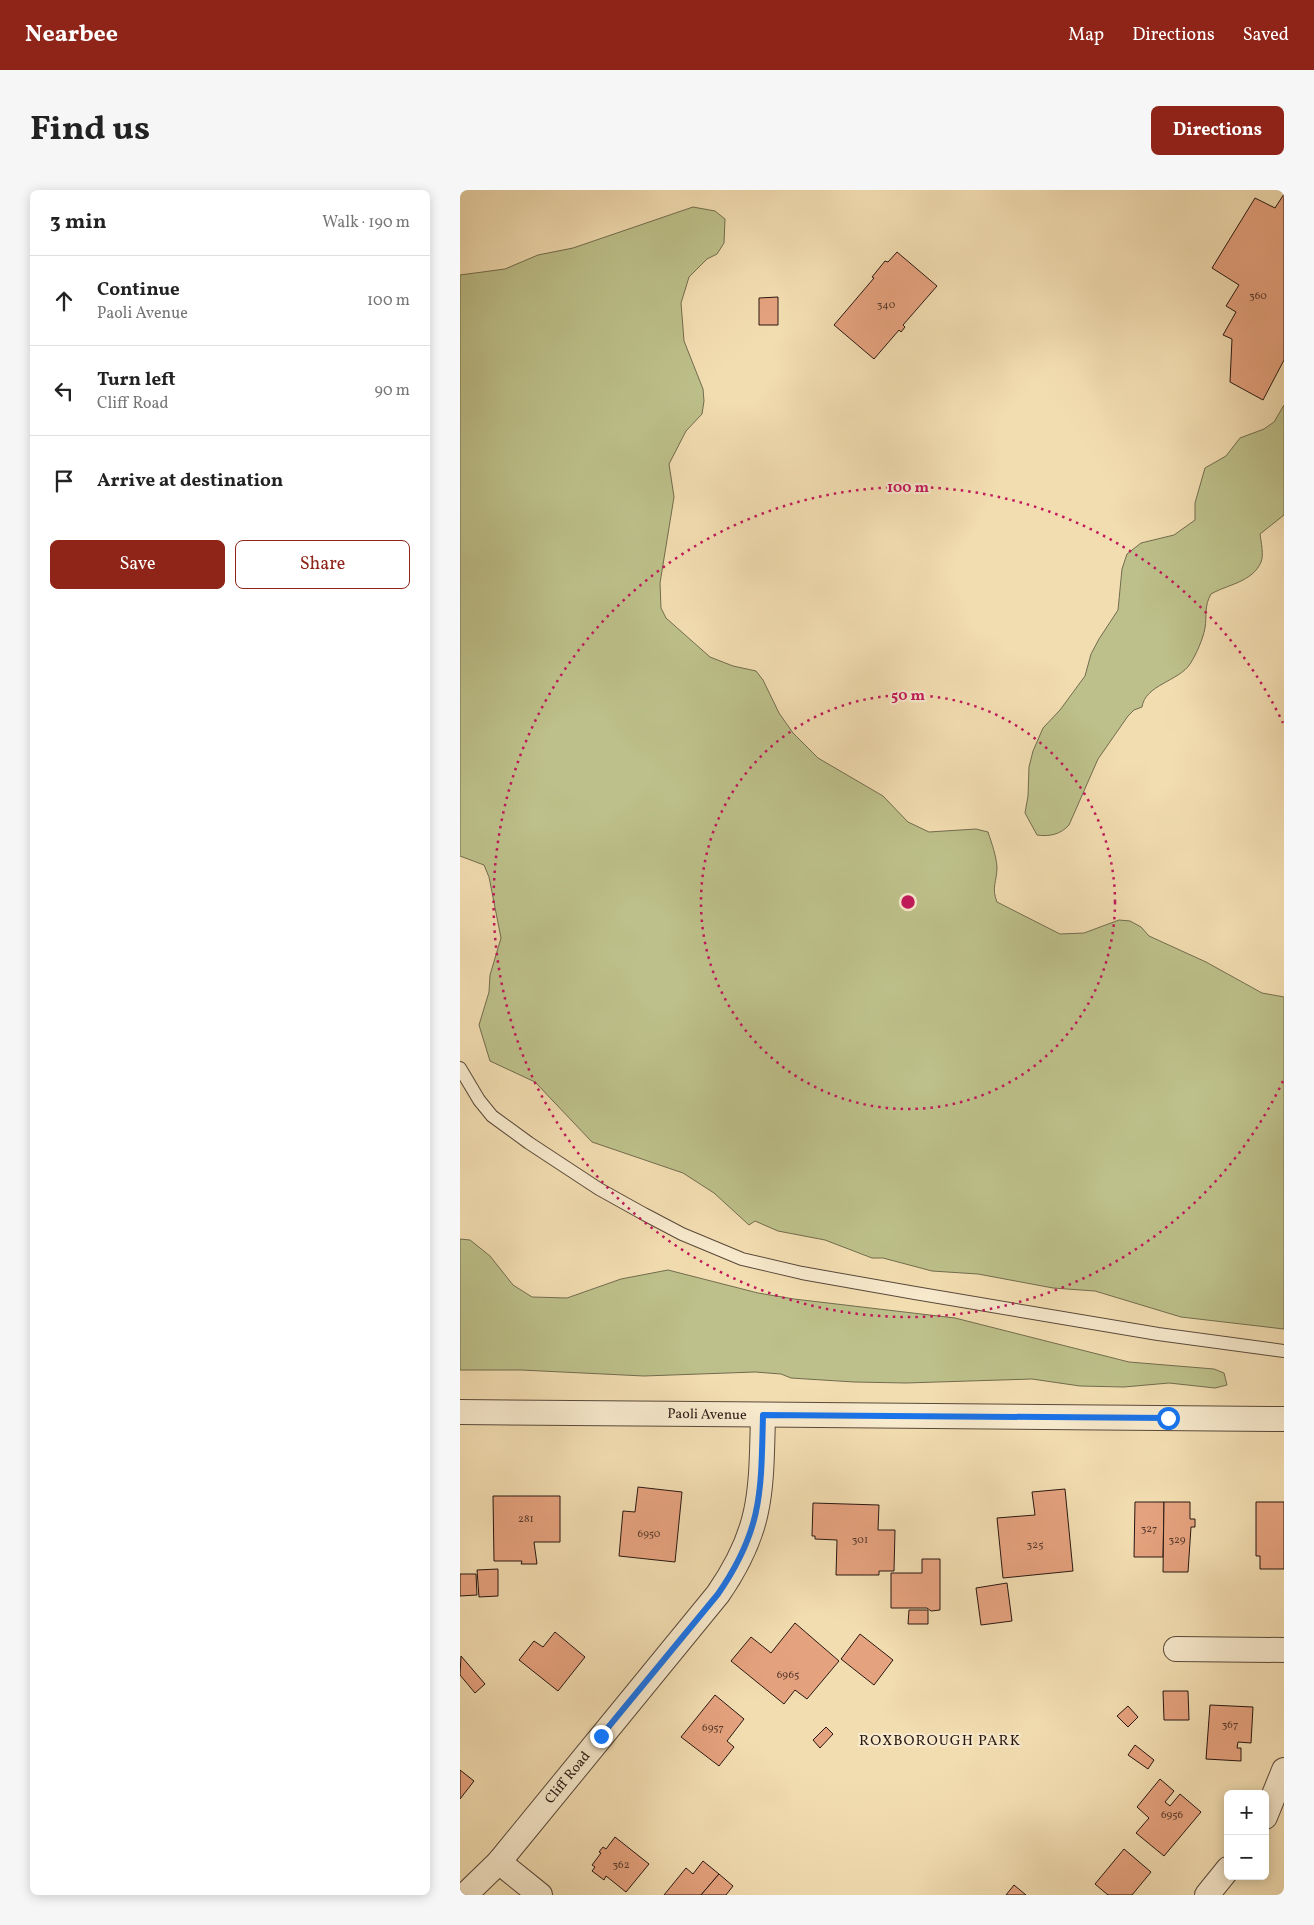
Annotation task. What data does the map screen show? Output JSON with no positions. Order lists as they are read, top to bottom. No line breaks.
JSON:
{"streets":{"street":["Paoli Avenue","Cliff Road"]},"crossings":[["Paoli Avenue","Cliff Road"]],"districts":["ROXBOROUGH PARK"],"house_numbers":["360","340","281","327","6950","301","329","325","6965","367","6957","6956","362"],"page":{"header":"Nearbee","nav":["Map","Directions","Saved"],"title":"Find us","buttons":["Directions",["Save","Share"]],"heading":["3 min","Walk · 190 m"],"list":[["Continue","Paoli Avenue","100 m"],["Turn left","Cliff Road","90 m"],"Arrive at destination"],"map_buttons":["+","−"]},"rings":["100 m","50 m"]}
